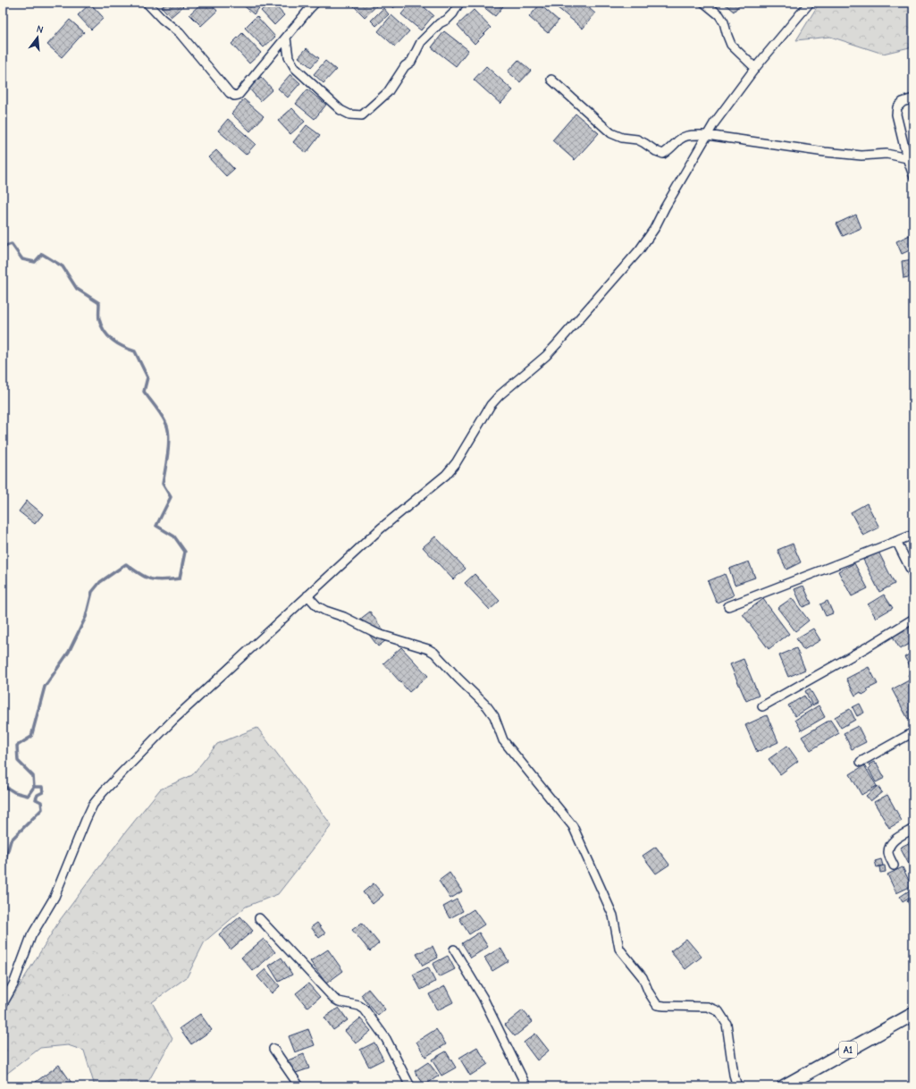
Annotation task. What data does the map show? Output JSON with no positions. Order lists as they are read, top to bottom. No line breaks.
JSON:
{"streets":{"highway":["A1"]},"north":"top"}
